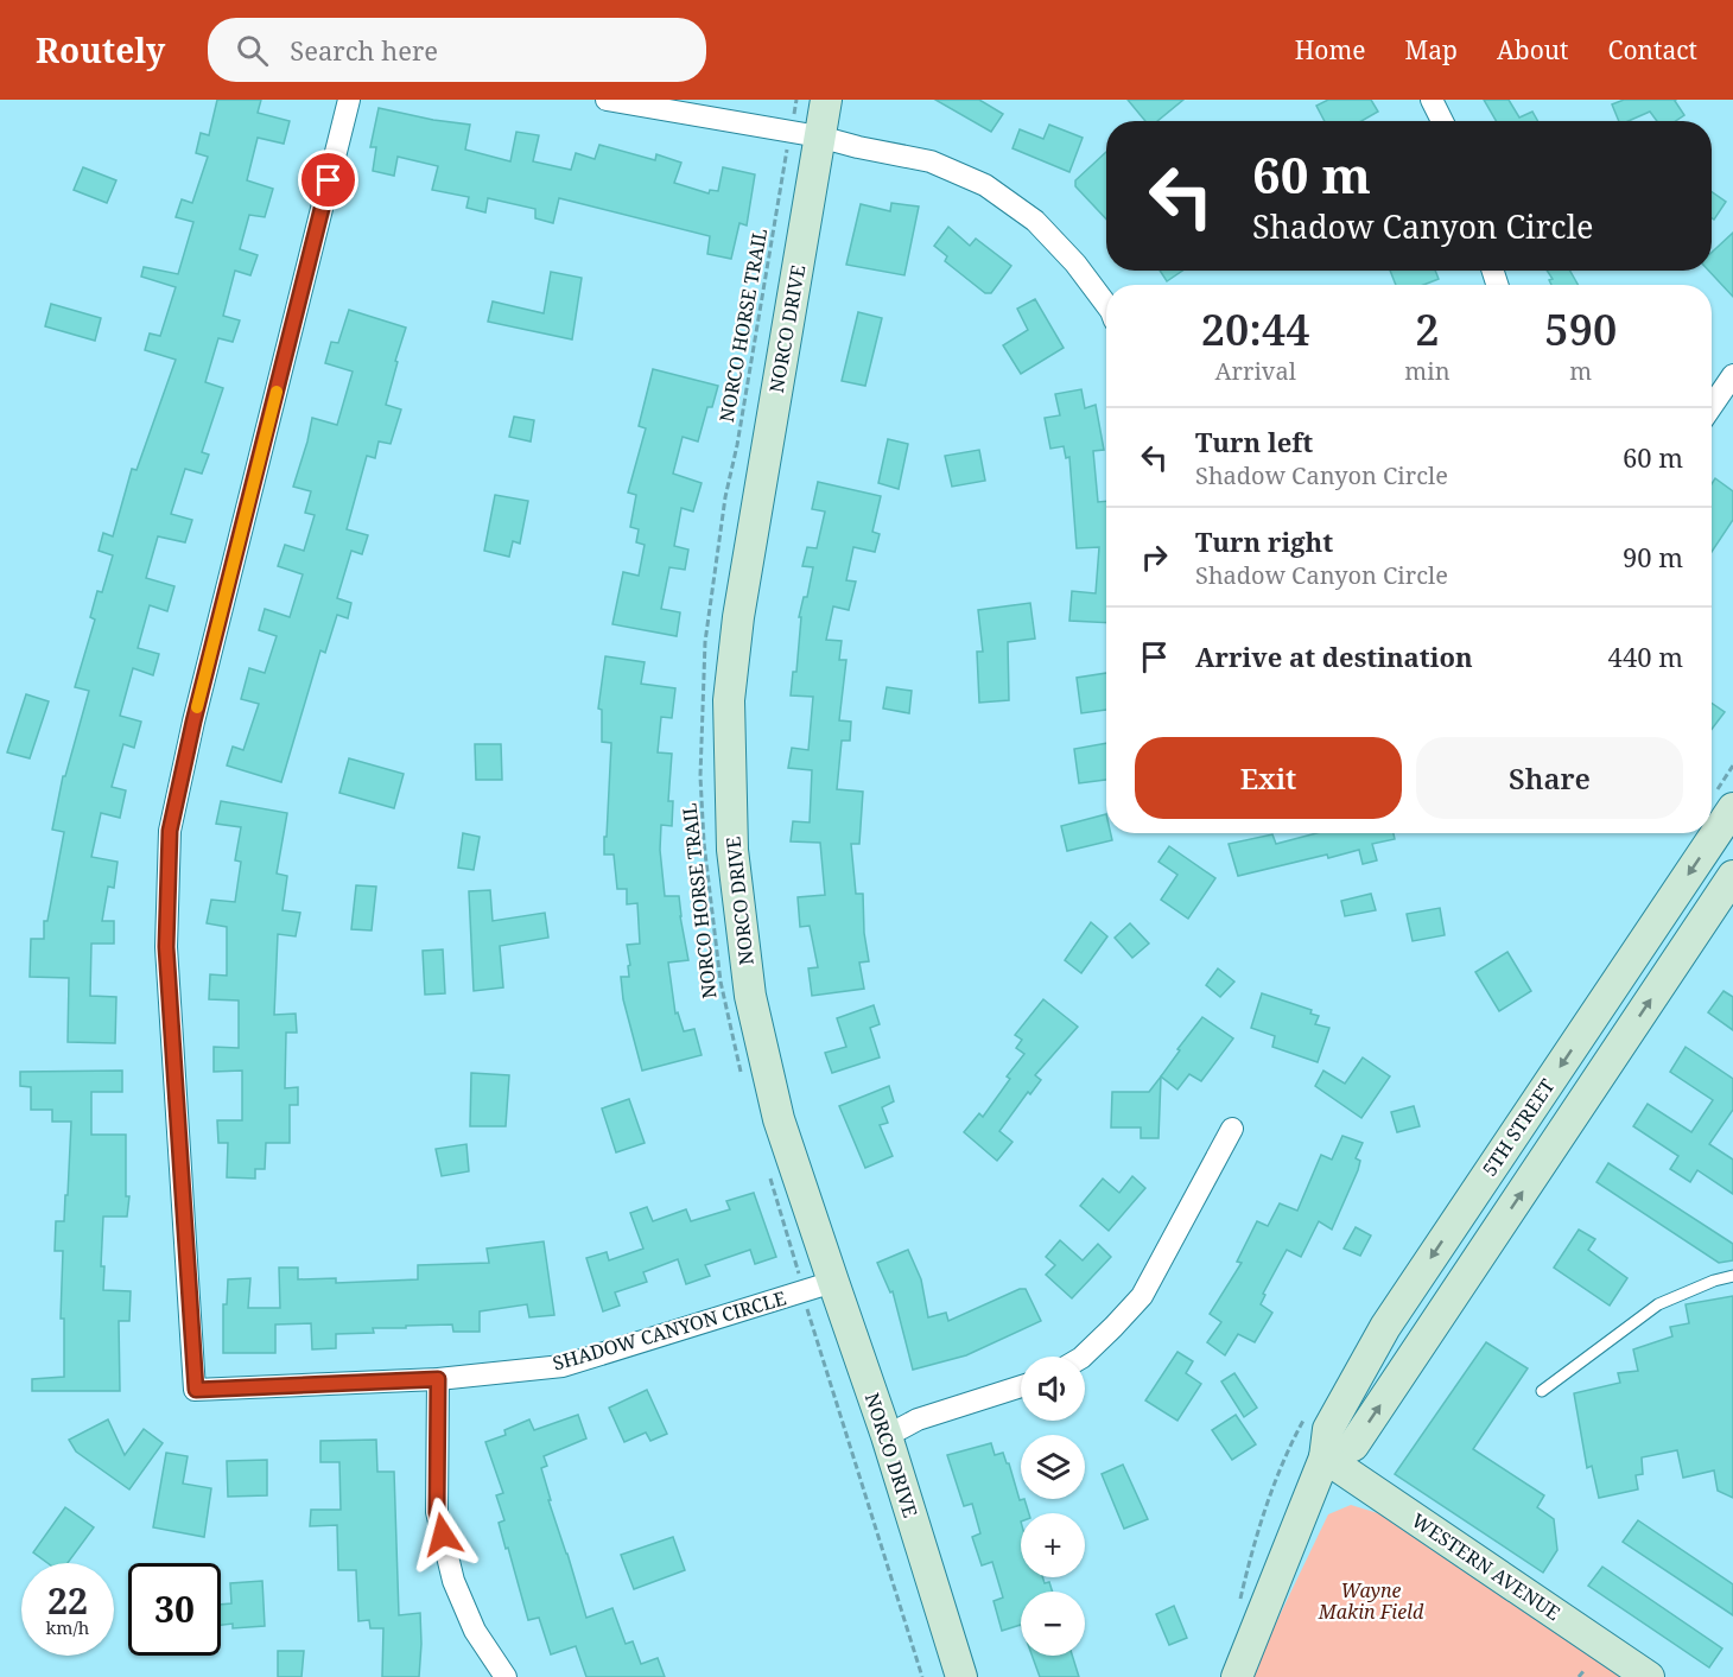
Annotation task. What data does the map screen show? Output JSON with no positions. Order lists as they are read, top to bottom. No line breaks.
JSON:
{"streets":{"street":["NORCO DRIVE","5TH STREET","SHADOW CANYON CIRCLE","WESTERN AVENUE"],"path":["NORCO HORSE TRAIL"]},"crossings":[["NORCO HORSE TRAIL","NORCO DRIVE"],["NORCO DRIVE","SHADOW CANYON CIRCLE"],["5TH STREET","WESTERN AVENUE"]],"parks":["Wayne Makin Field"],"page":{"header":"Routely","search":"Search here","nav":["Home","Map","About","Contact"],"turn":["60 m","Shadow Canyon Circle"],"eta":["20:44","Arrival","2","min","590","m"],"list":[{"name":"Turn left","note":"Shadow Canyon Circle","value":"60 m"},{"name":"Turn right","note":"Shadow Canyon Circle","value":"90 m"},{"name":"Arrive at destination","value":"440 m"}],"buttons":["Exit","Share"],"map_buttons":["+","−"],"speed":"22 km/h","limit":"30"}}
